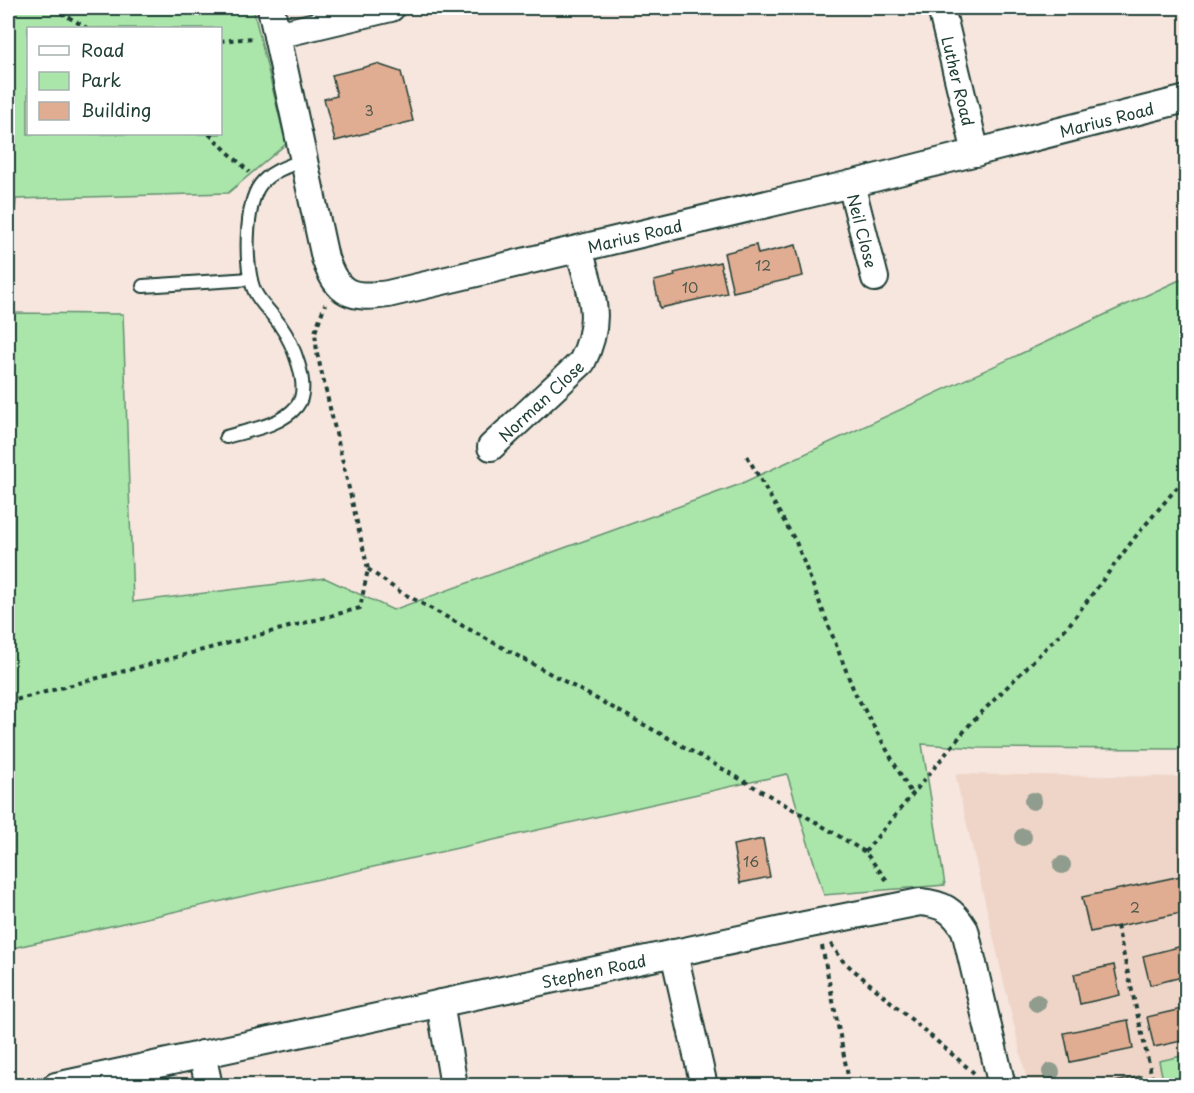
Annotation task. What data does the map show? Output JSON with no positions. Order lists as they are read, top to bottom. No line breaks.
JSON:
{"streets":{"street":["Luther Road","Marius Road","Neil Close","Norman Close","Stephen Road"]},"crossings":[["Luther Road","Marius Road"],["Marius Road","Neil Close"],["Marius Road","Norman Close"]],"house_numbers":["3","12","10","16","2"],"legend":["Road","Park","Building"]}
